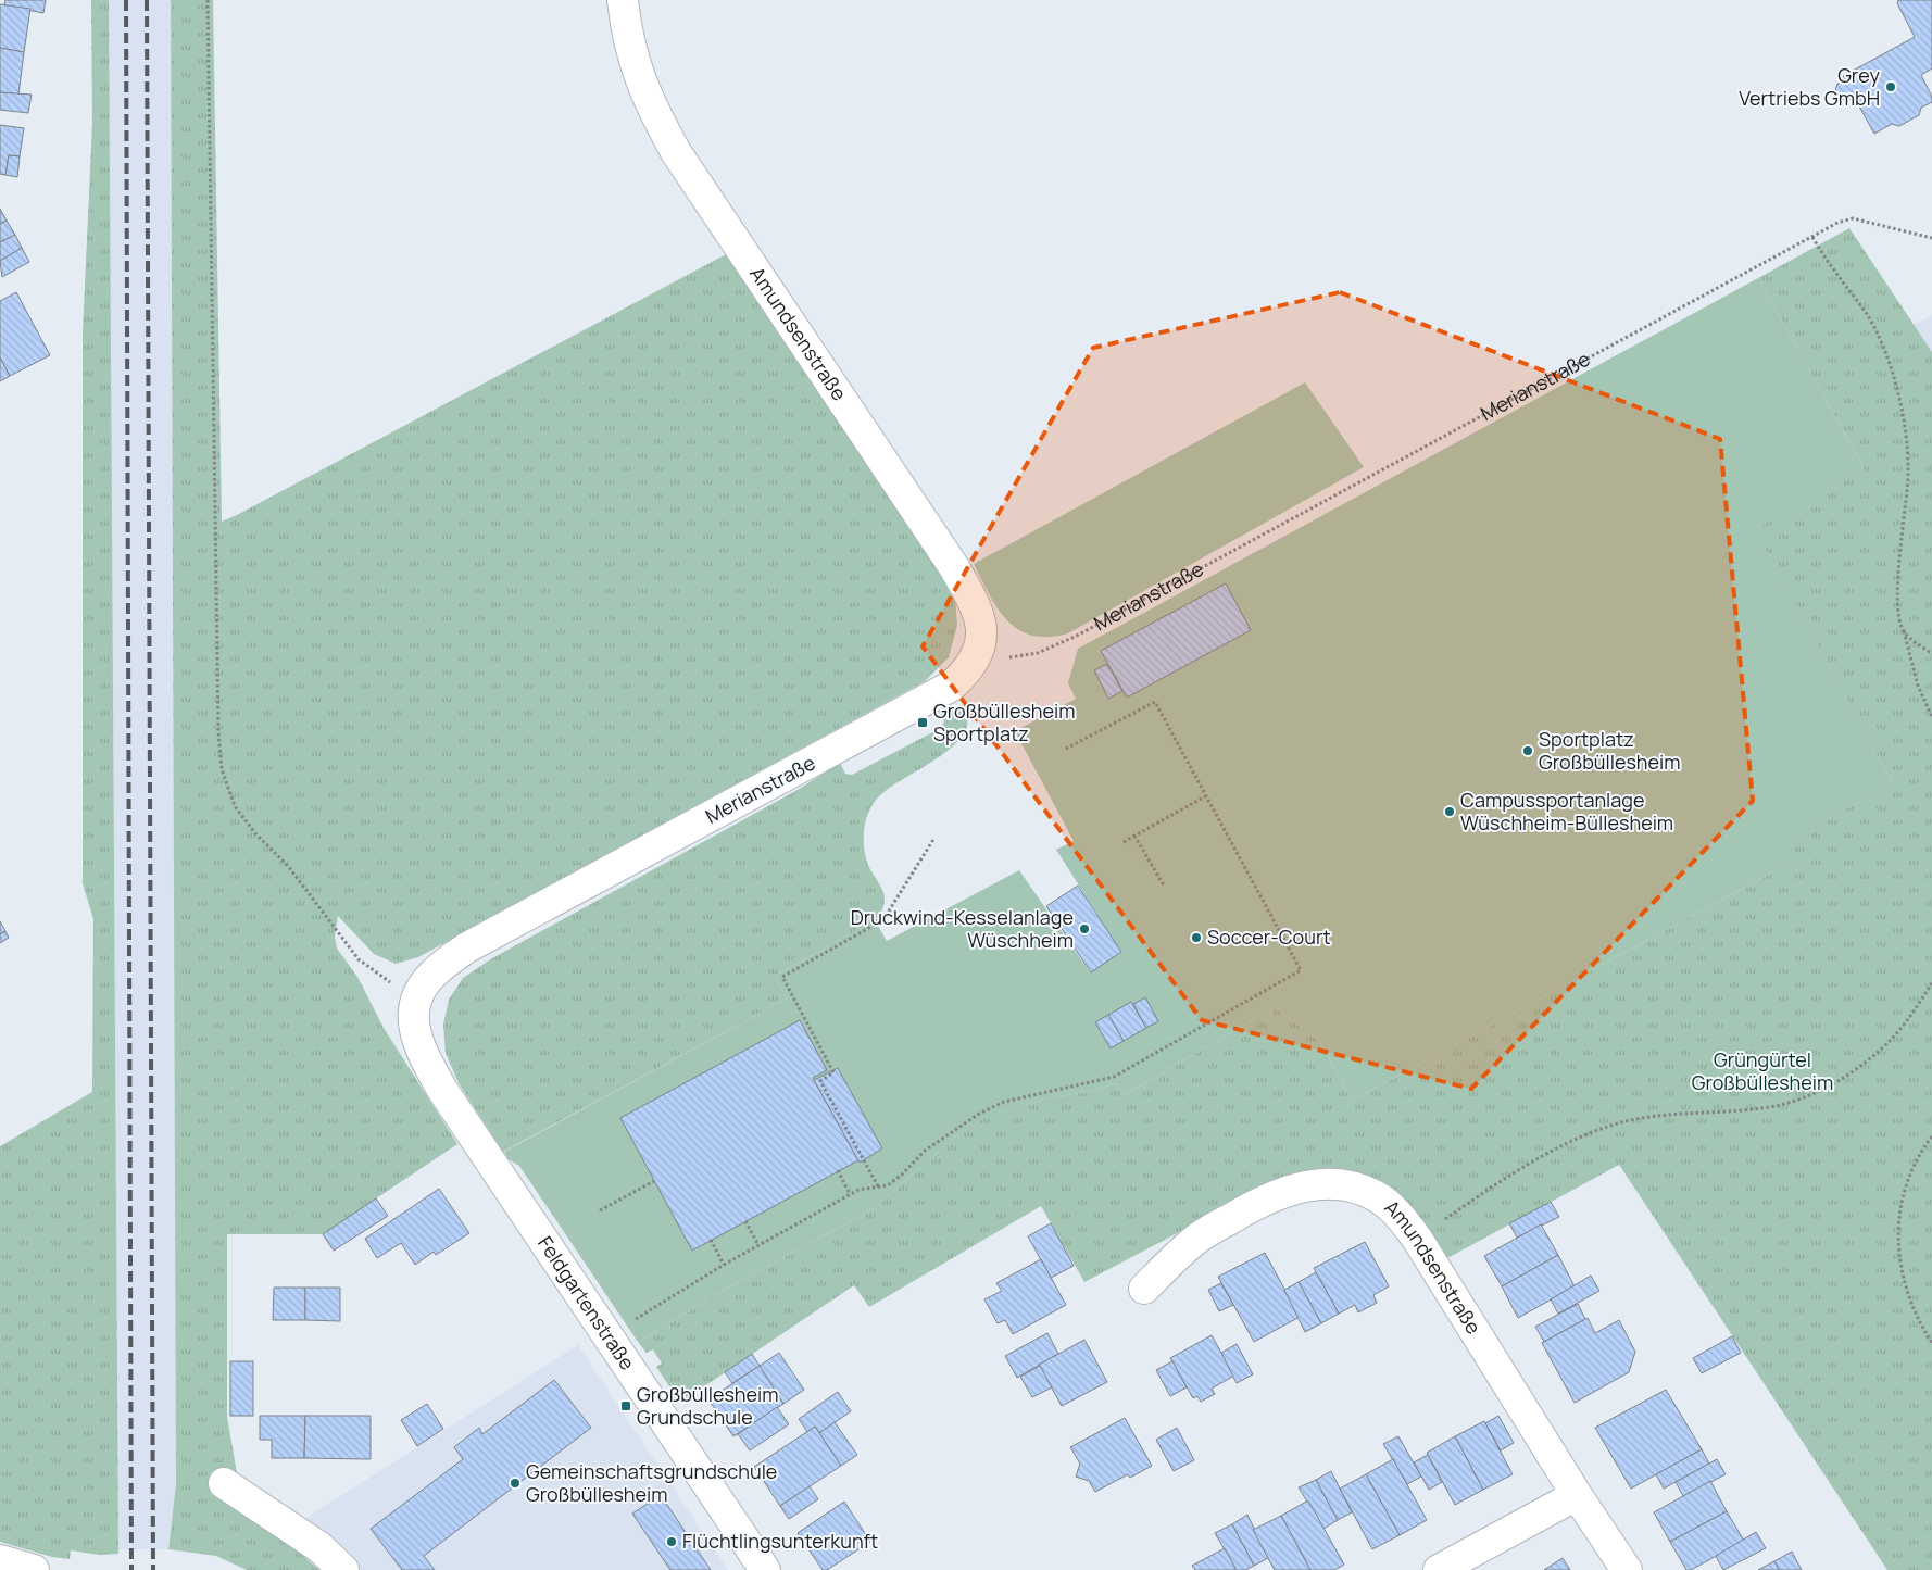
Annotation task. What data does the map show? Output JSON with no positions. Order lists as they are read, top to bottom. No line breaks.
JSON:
{"streets":{"street":["Amundsenstraße","Merianstraße","Feldgartenstraße"]},"crossings":[["Amundsenstraße","Merianstraße"],["Merianstraße","Feldgartenstraße"]],"parks":["Grüngürtel Großbüllesheim"],"places":{"other":["Grey Vertriebs GmbH","Sportplatz Großbüllesheim","Campussportanlage Wüschheim-Büllesheim","Druckwind-Kesselanlage Wüschheim","Soccer-Court","Gemeinschaftsgrundschule Großbüllesheim","Flüchtlingsunterkunft"],"transit":["Großbüllesheim Sportplatz","Großbüllesheim Grundschule"]}}
